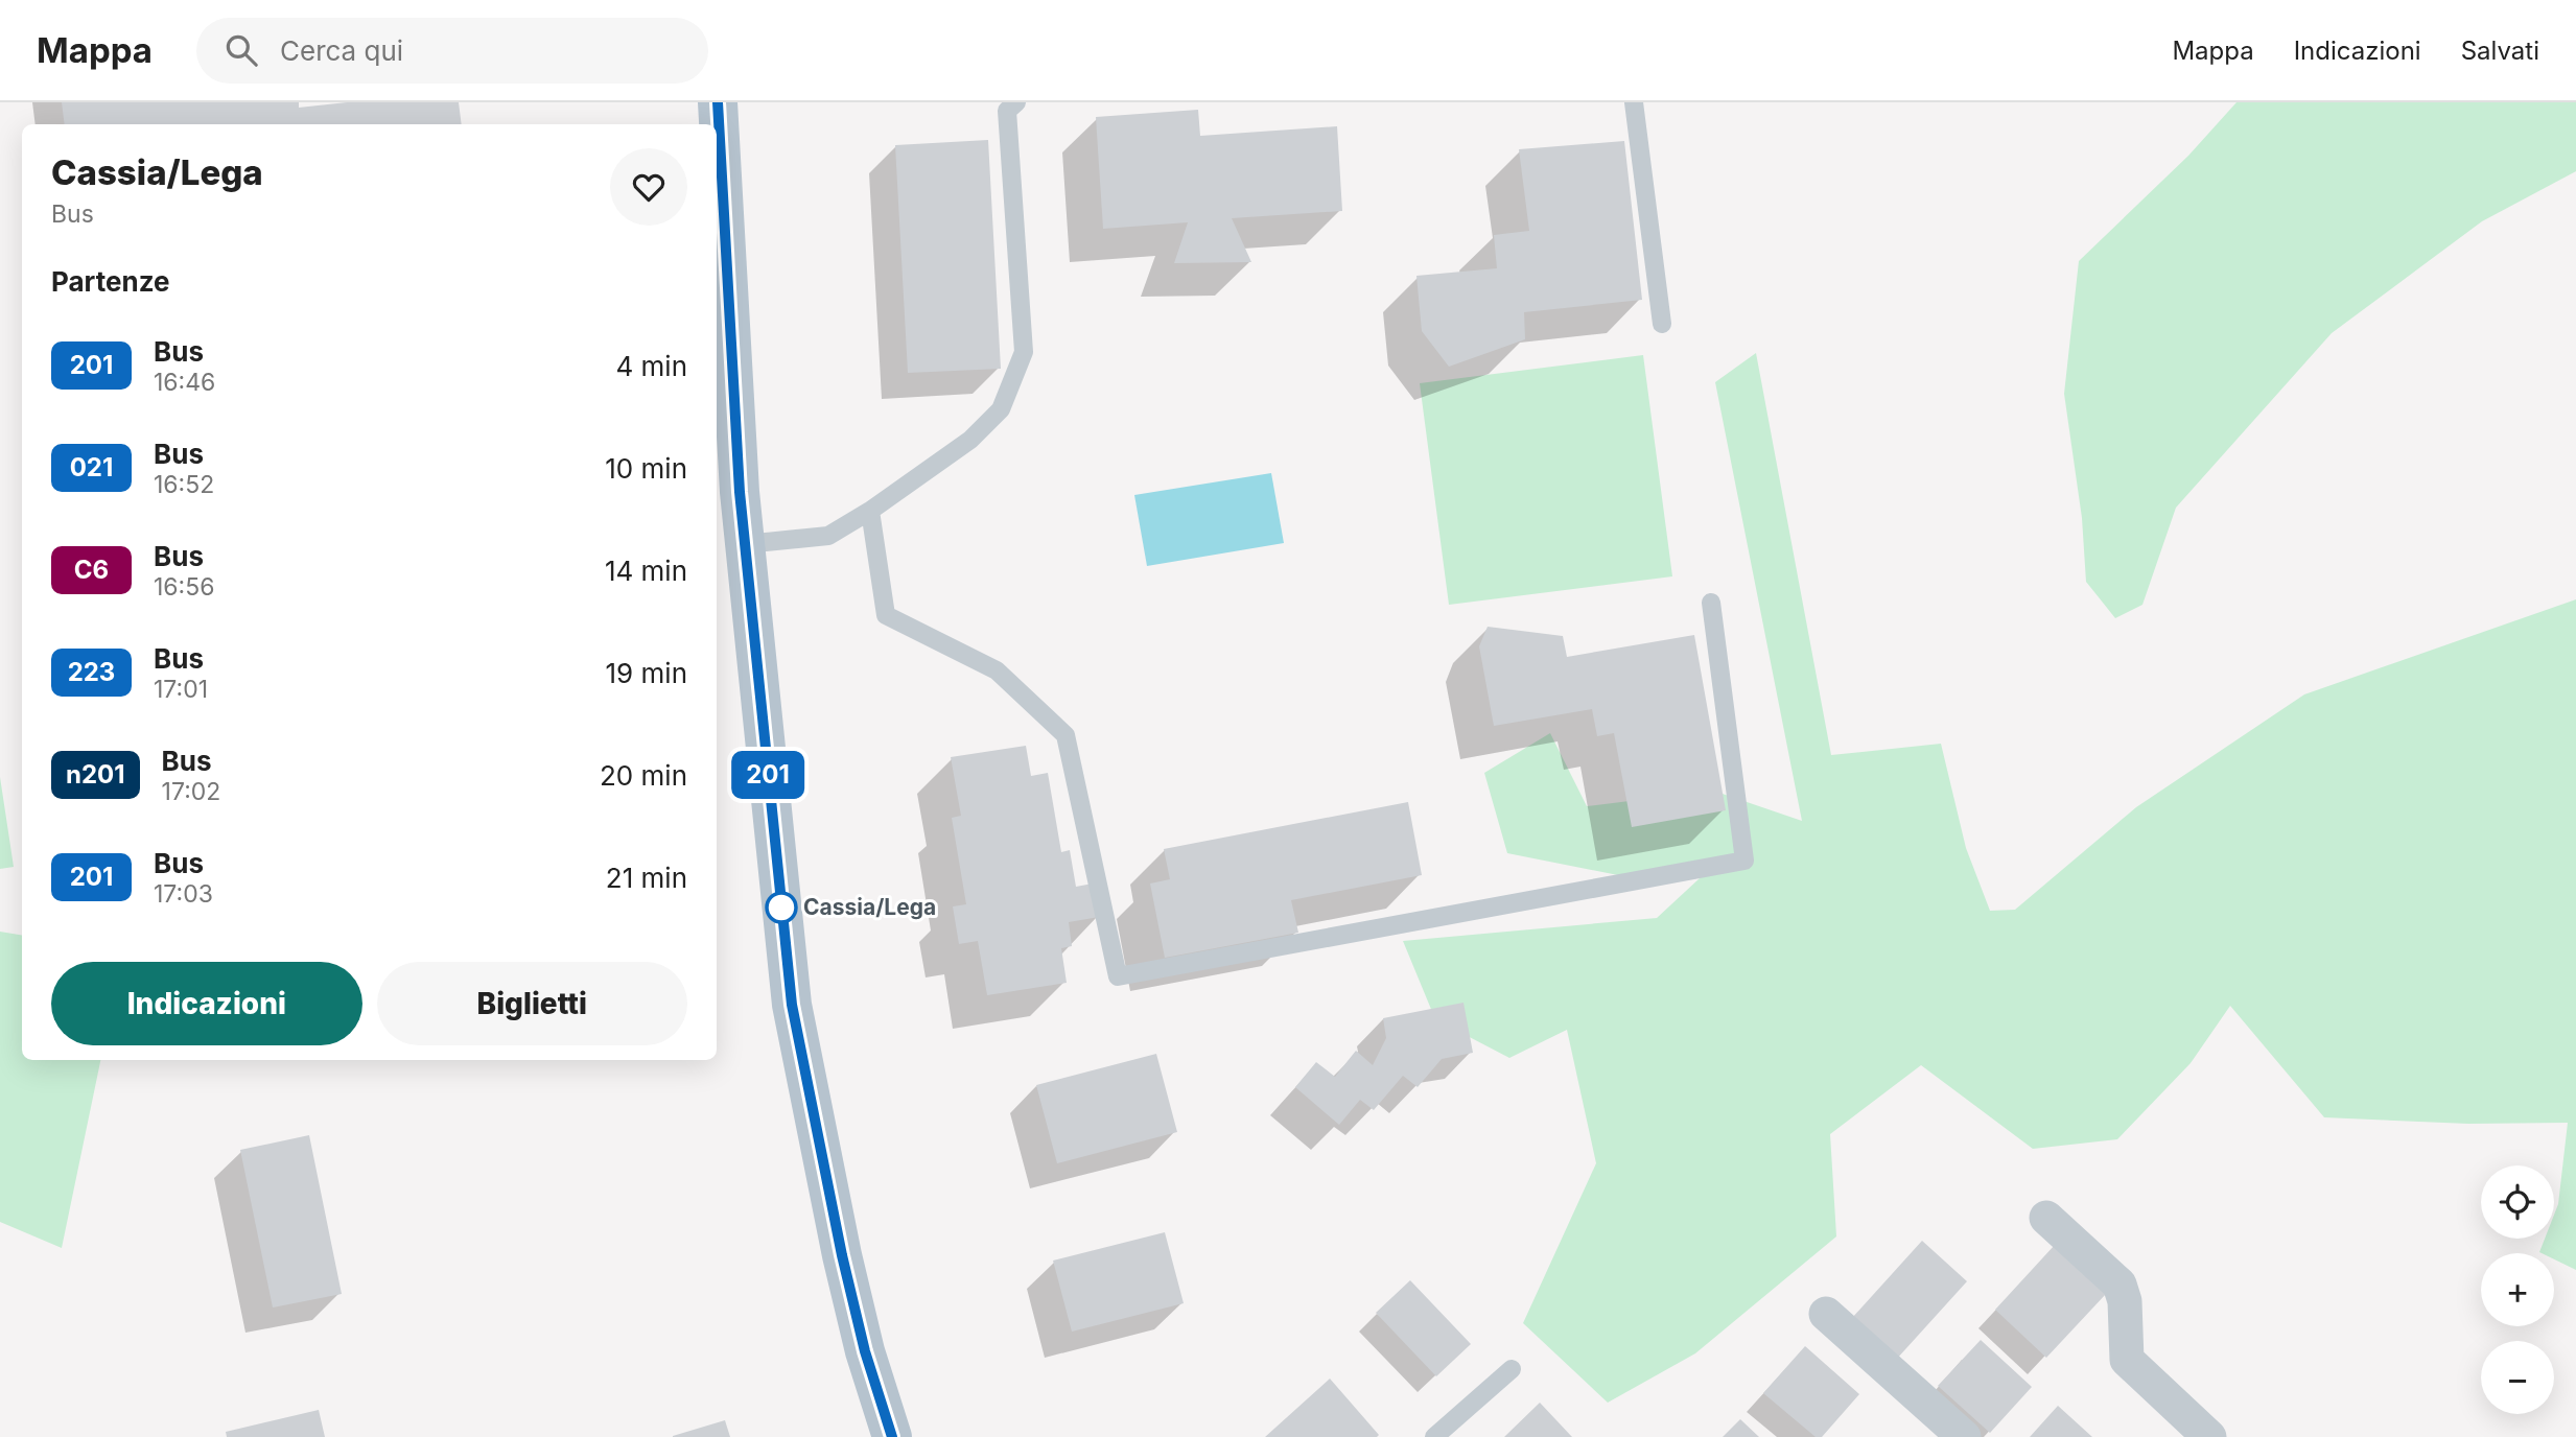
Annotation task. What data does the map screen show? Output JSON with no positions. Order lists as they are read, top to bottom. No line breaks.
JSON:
{"places":["Cassia/Lega"],"lines":["bus line 201"],"page":{"header":"Mappa","search":"Cerca qui","nav":["Mappa","Indicazioni","Salvati"],"on_map":"201","heading":[["Cassia/Lega","Bus"],"Partenze"],"list":[{"mark":"201","name":"Bus","note":"16:46","value":"4 min"},{"mark":"021","name":"Bus","note":"16:52","value":"10 min"},{"mark":"C6","name":"Bus","note":"16:56","value":"14 min"},{"mark":"223","name":"Bus","note":"17:01","value":"19 min"},{"mark":"n201","name":"Bus","note":"17:02","value":"20 min"},{"mark":"201","name":"Bus","note":"17:03","value":"21 min"}],"buttons":["Indicazioni","Biglietti"],"map_buttons":["+","−"]}}
